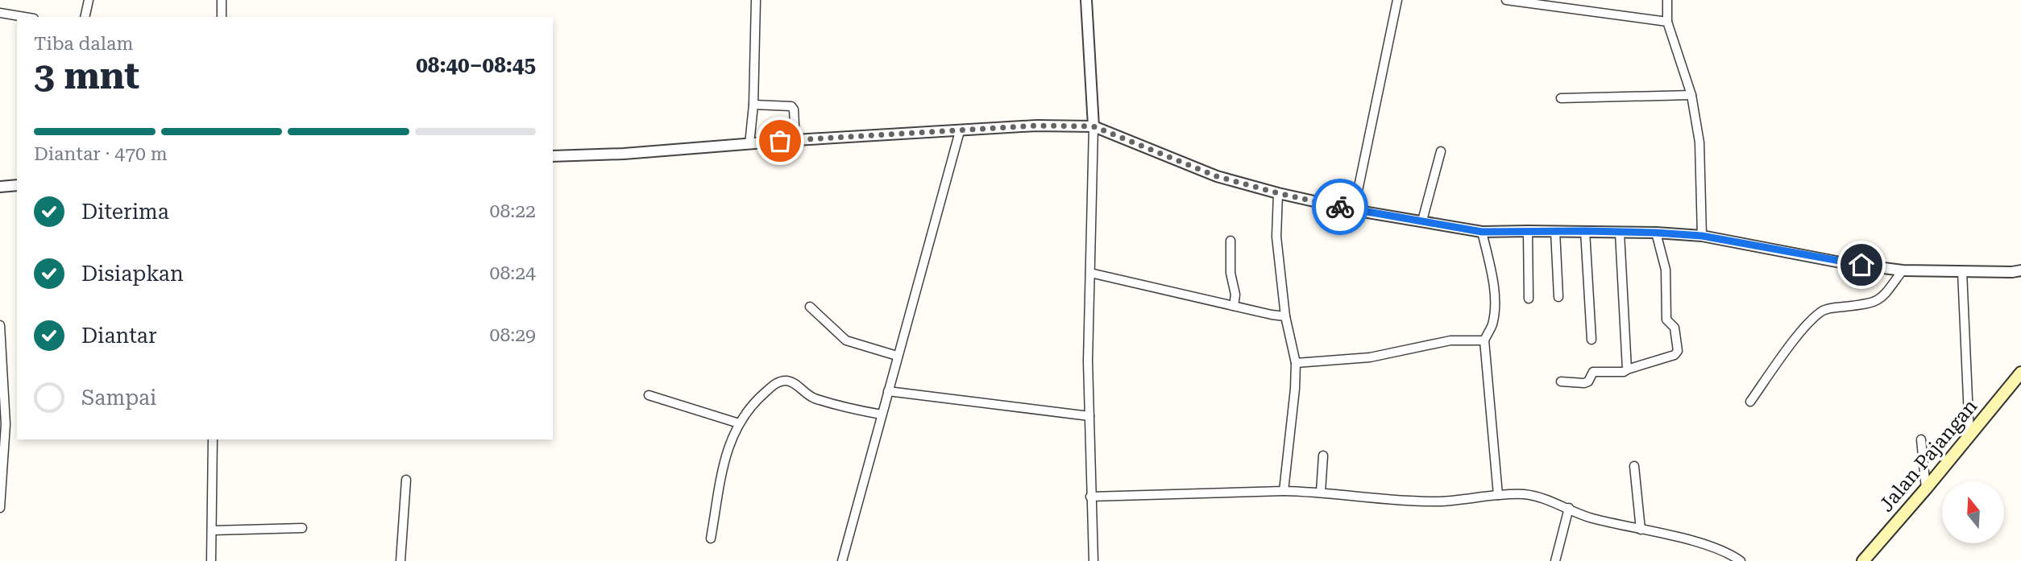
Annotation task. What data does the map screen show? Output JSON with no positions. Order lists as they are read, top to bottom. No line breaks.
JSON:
{"streets":{"main road":["Jalan Pajangan"]},"north":"top","page":{"heading":["3 mnt","Tiba dalam","08:40–08:45"],"bar":"Diantar · 470 m","list":[["Diterima","08:22"],["Disiapkan","08:24"],["Diantar","08:29"],"Sampai"]}}
